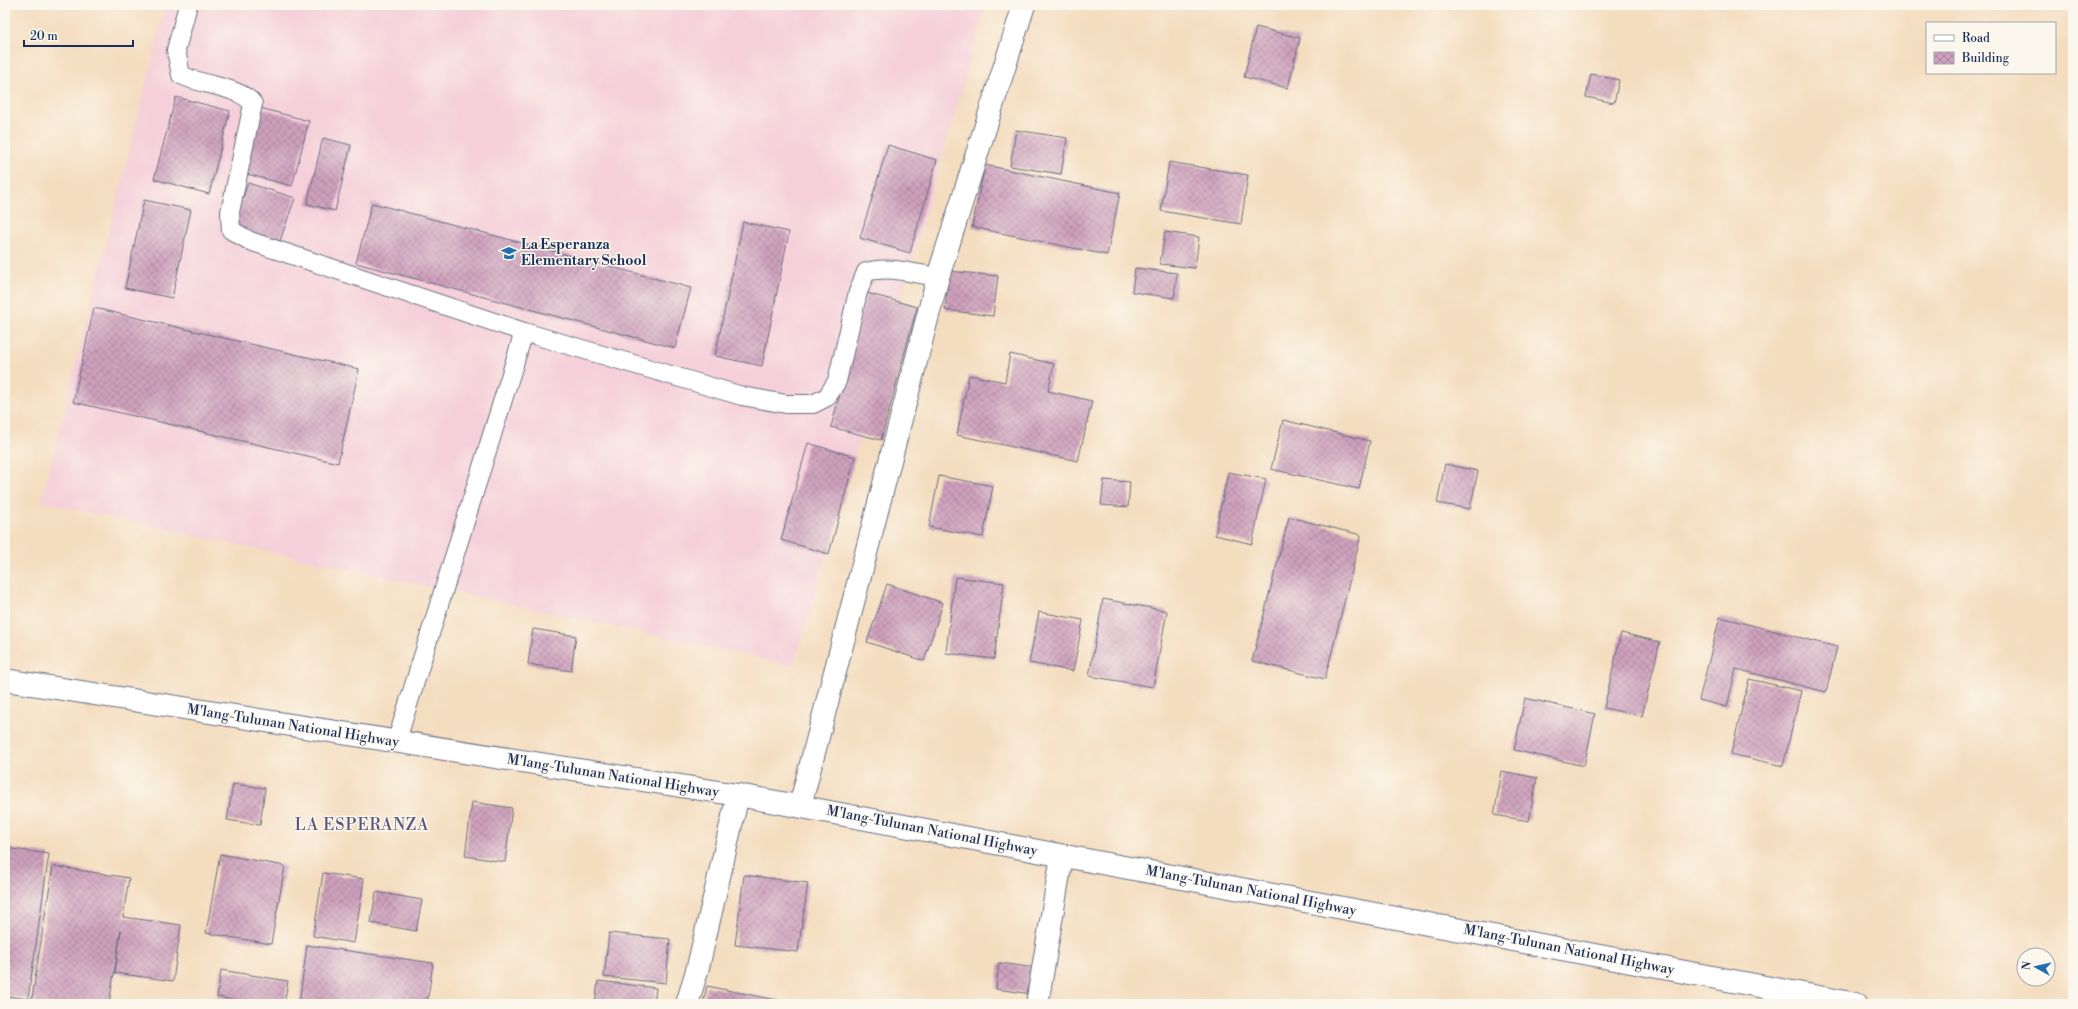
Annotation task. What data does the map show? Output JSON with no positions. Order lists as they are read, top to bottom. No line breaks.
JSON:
{"streets":{"main road":["M'lang-Tulunan National Highway"]},"districts":["LA ESPERANZA"],"places":{"school or university":["La Esperanza Elementary School"]},"legend":["Road","Building"],"scale_bar":"20 m","north":"left"}
